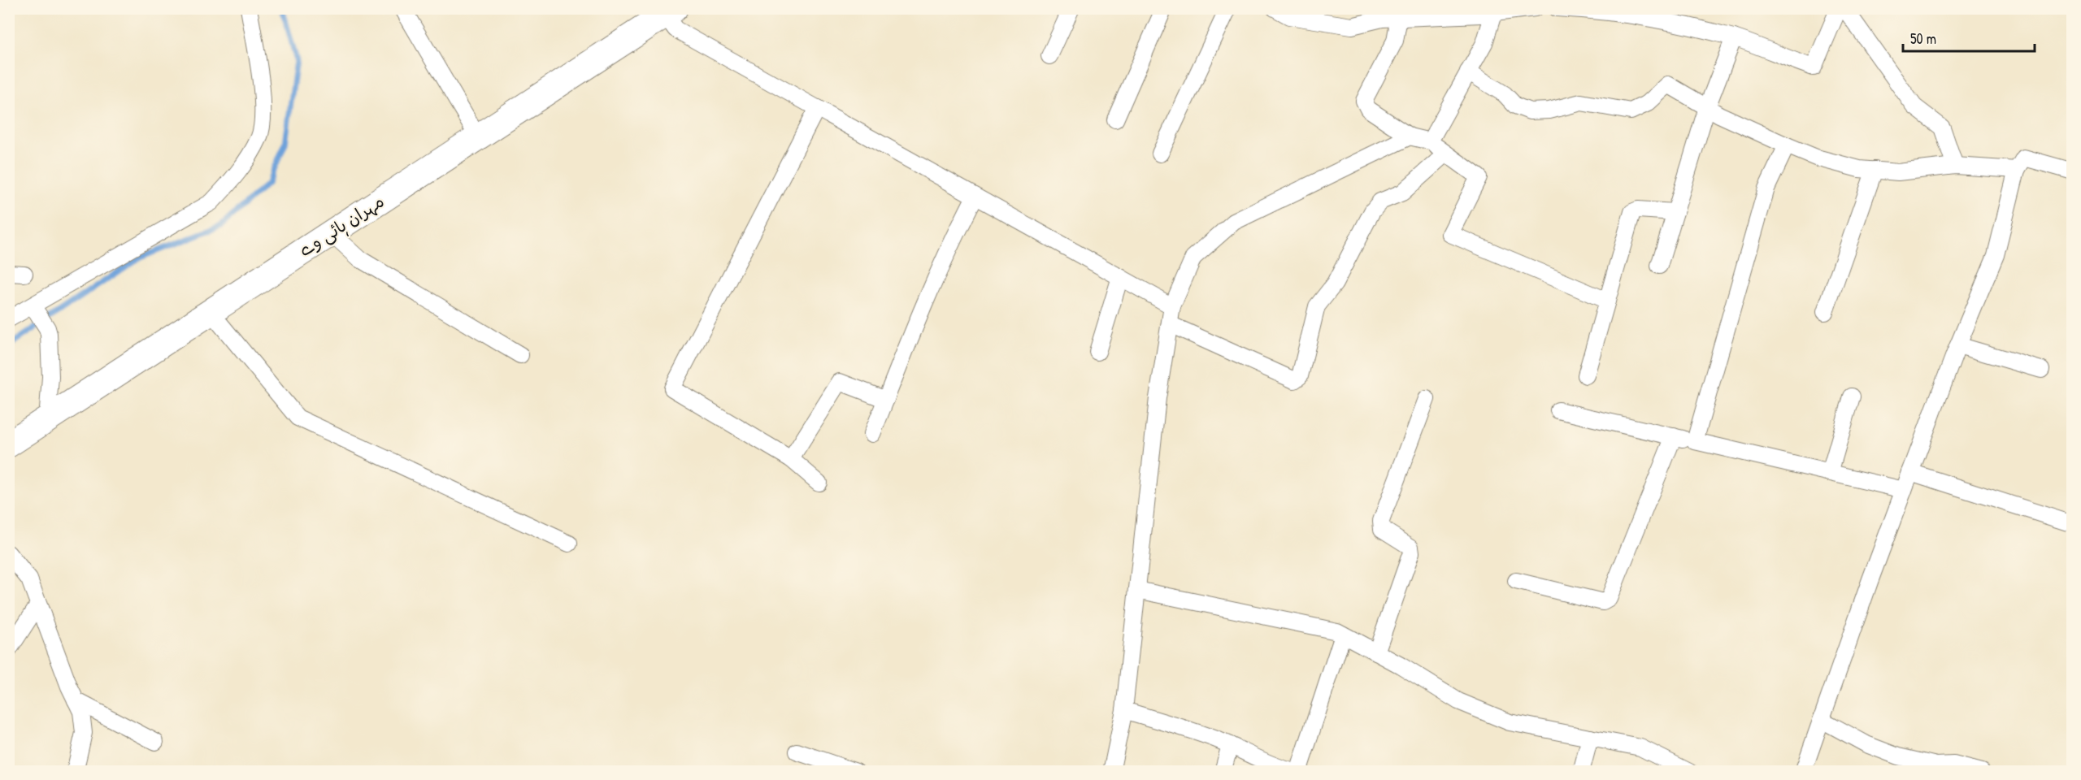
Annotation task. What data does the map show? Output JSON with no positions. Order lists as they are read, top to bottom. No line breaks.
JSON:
{"streets":{"main road":["مہران ہائی وے"]},"scale_bar":"50 m"}
